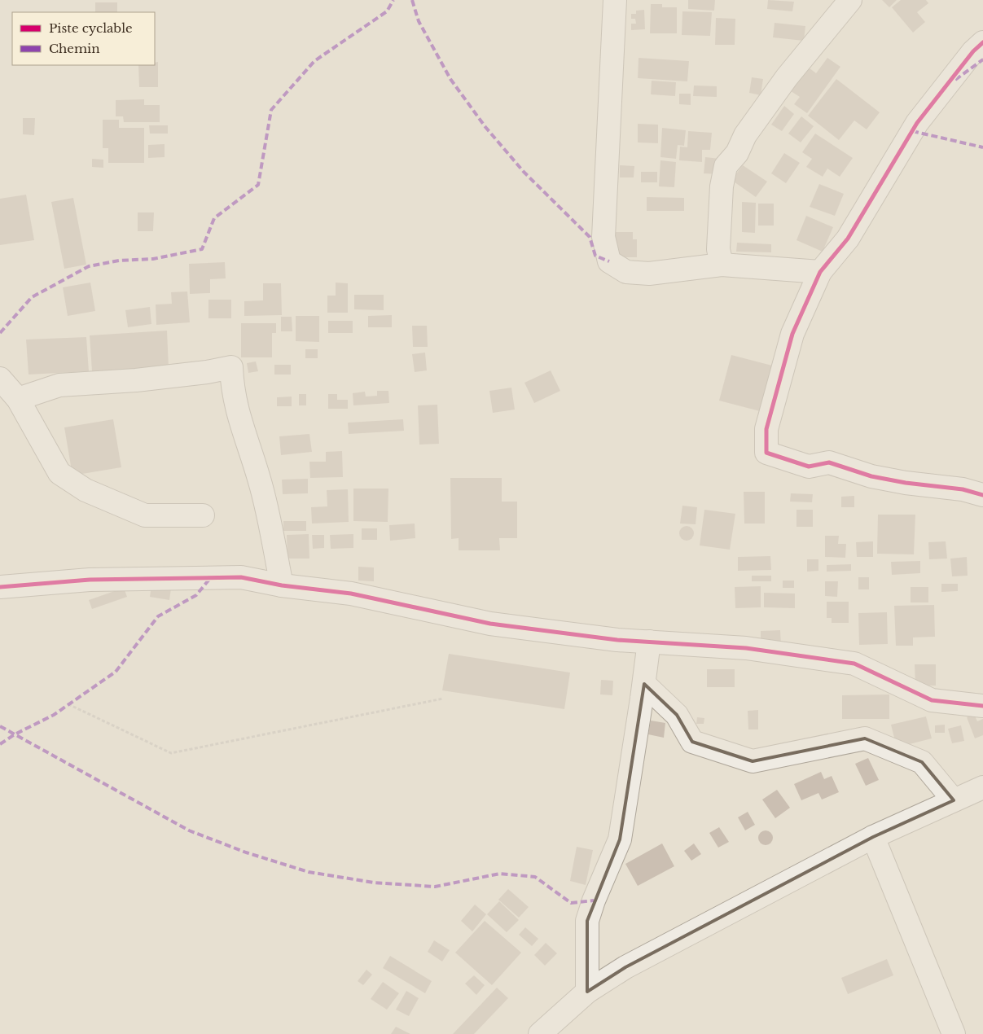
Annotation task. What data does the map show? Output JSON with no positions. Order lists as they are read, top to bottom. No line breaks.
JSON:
{"legend":["Piste cyclable","Chemin"]}
